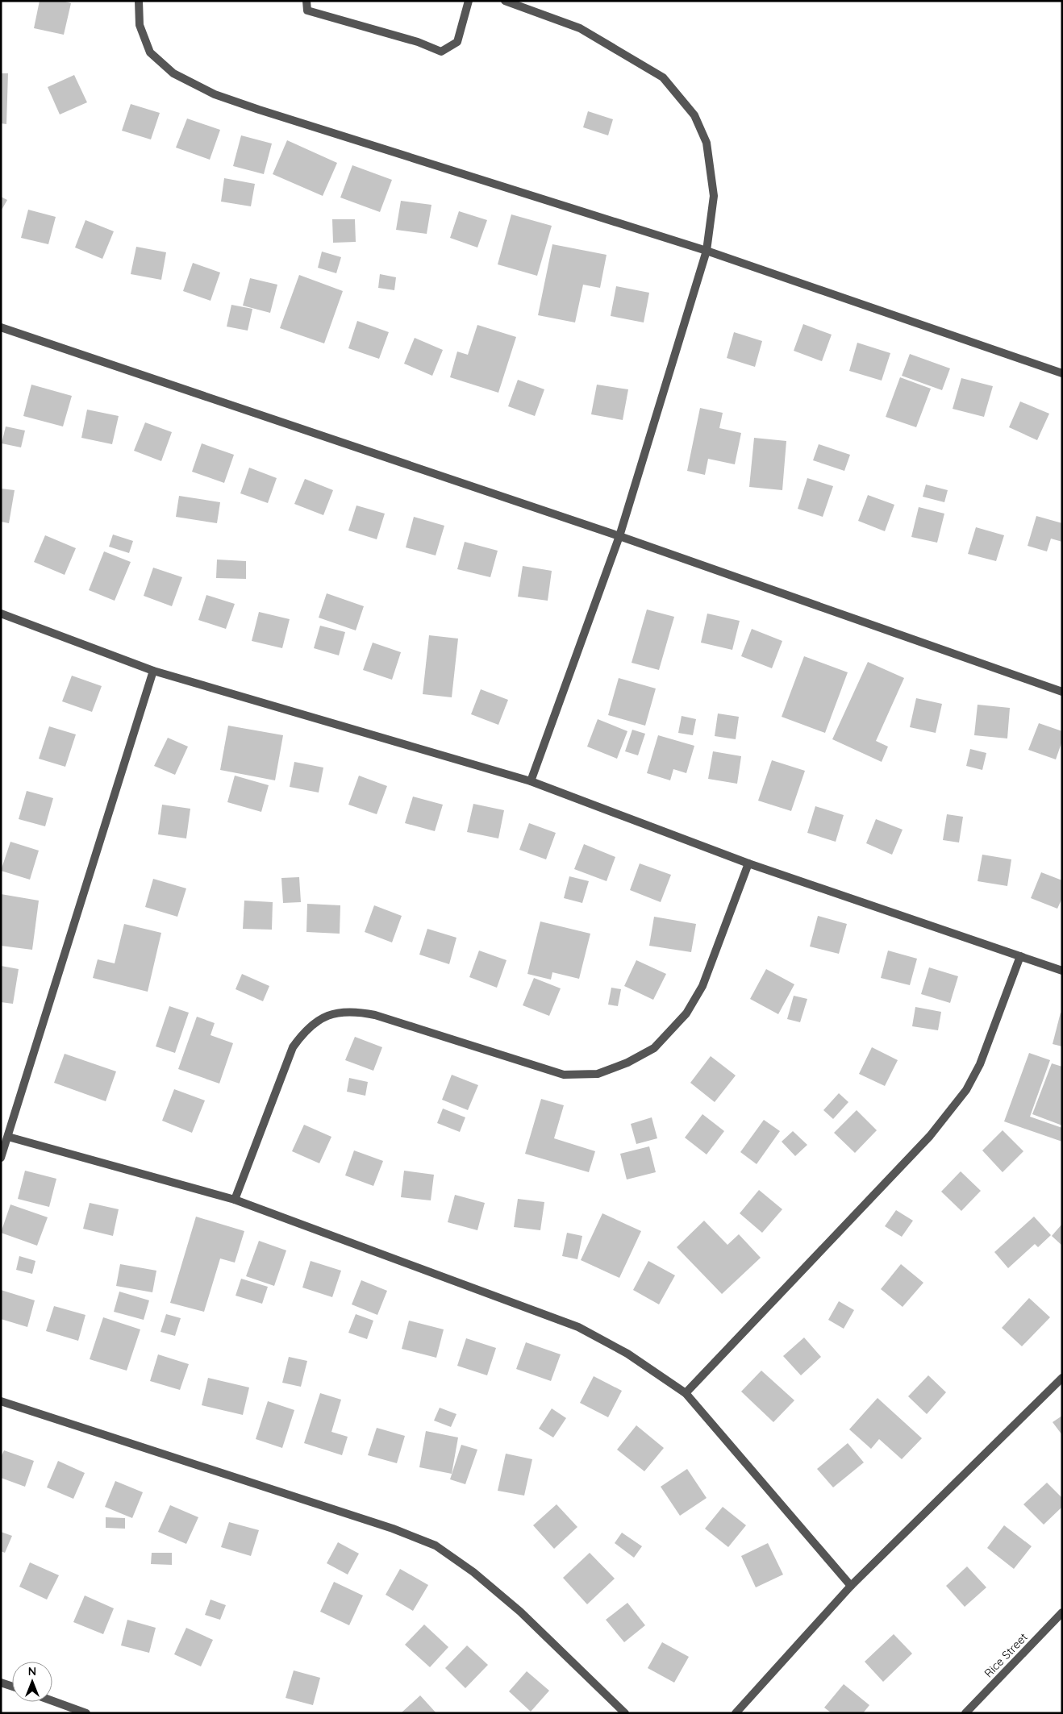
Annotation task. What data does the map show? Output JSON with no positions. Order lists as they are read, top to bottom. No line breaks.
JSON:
{"streets":{"street":["Rice Street"]},"north":"top"}
